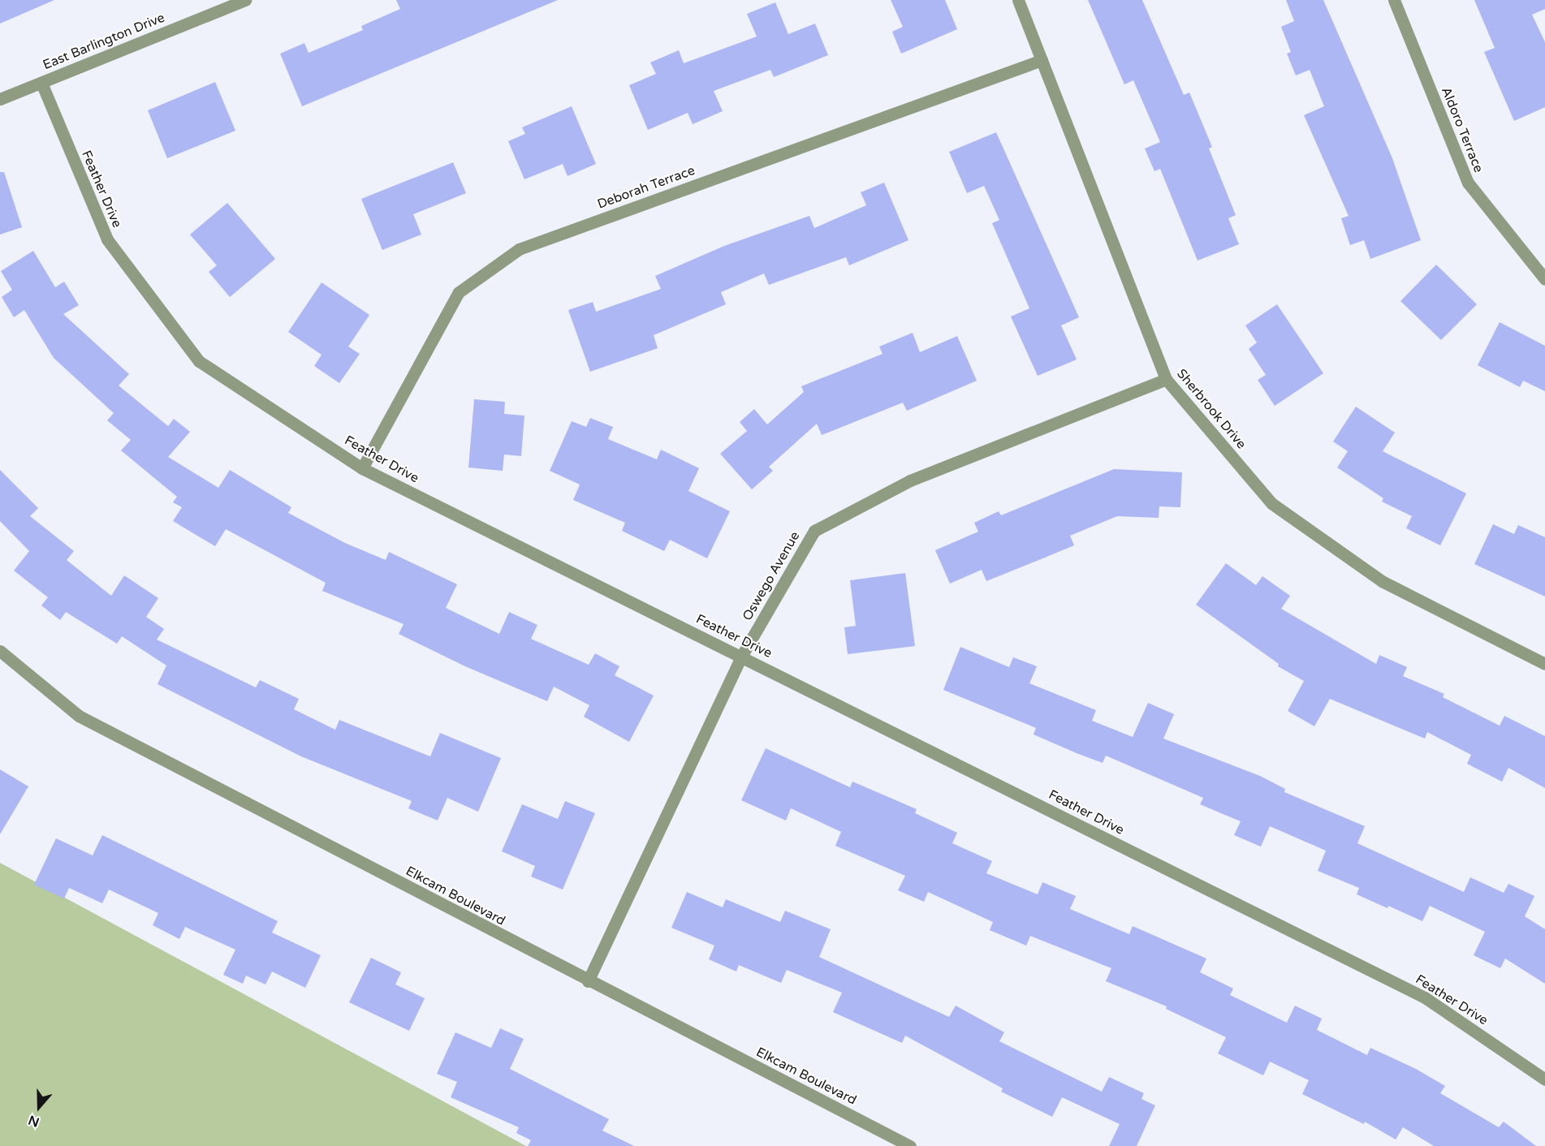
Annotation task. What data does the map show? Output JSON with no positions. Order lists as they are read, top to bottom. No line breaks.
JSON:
{"streets":{"street":["East Barlington Drive","Aldoro Terrace","Deborah Terrace","Feather Drive","Sherbrook Drive","Oswego Avenue","Elkcam Boulevard"]},"crossings":[["East Barlington Drive","Feather Drive"],["Deborah Terrace","Feather Drive"],["Deborah Terrace","Sherbrook Drive"],["Feather Drive","Oswego Avenue"],["Sherbrook Drive","Oswego Avenue"],["Oswego Avenue","Elkcam Boulevard"]],"north":"bottom"}
